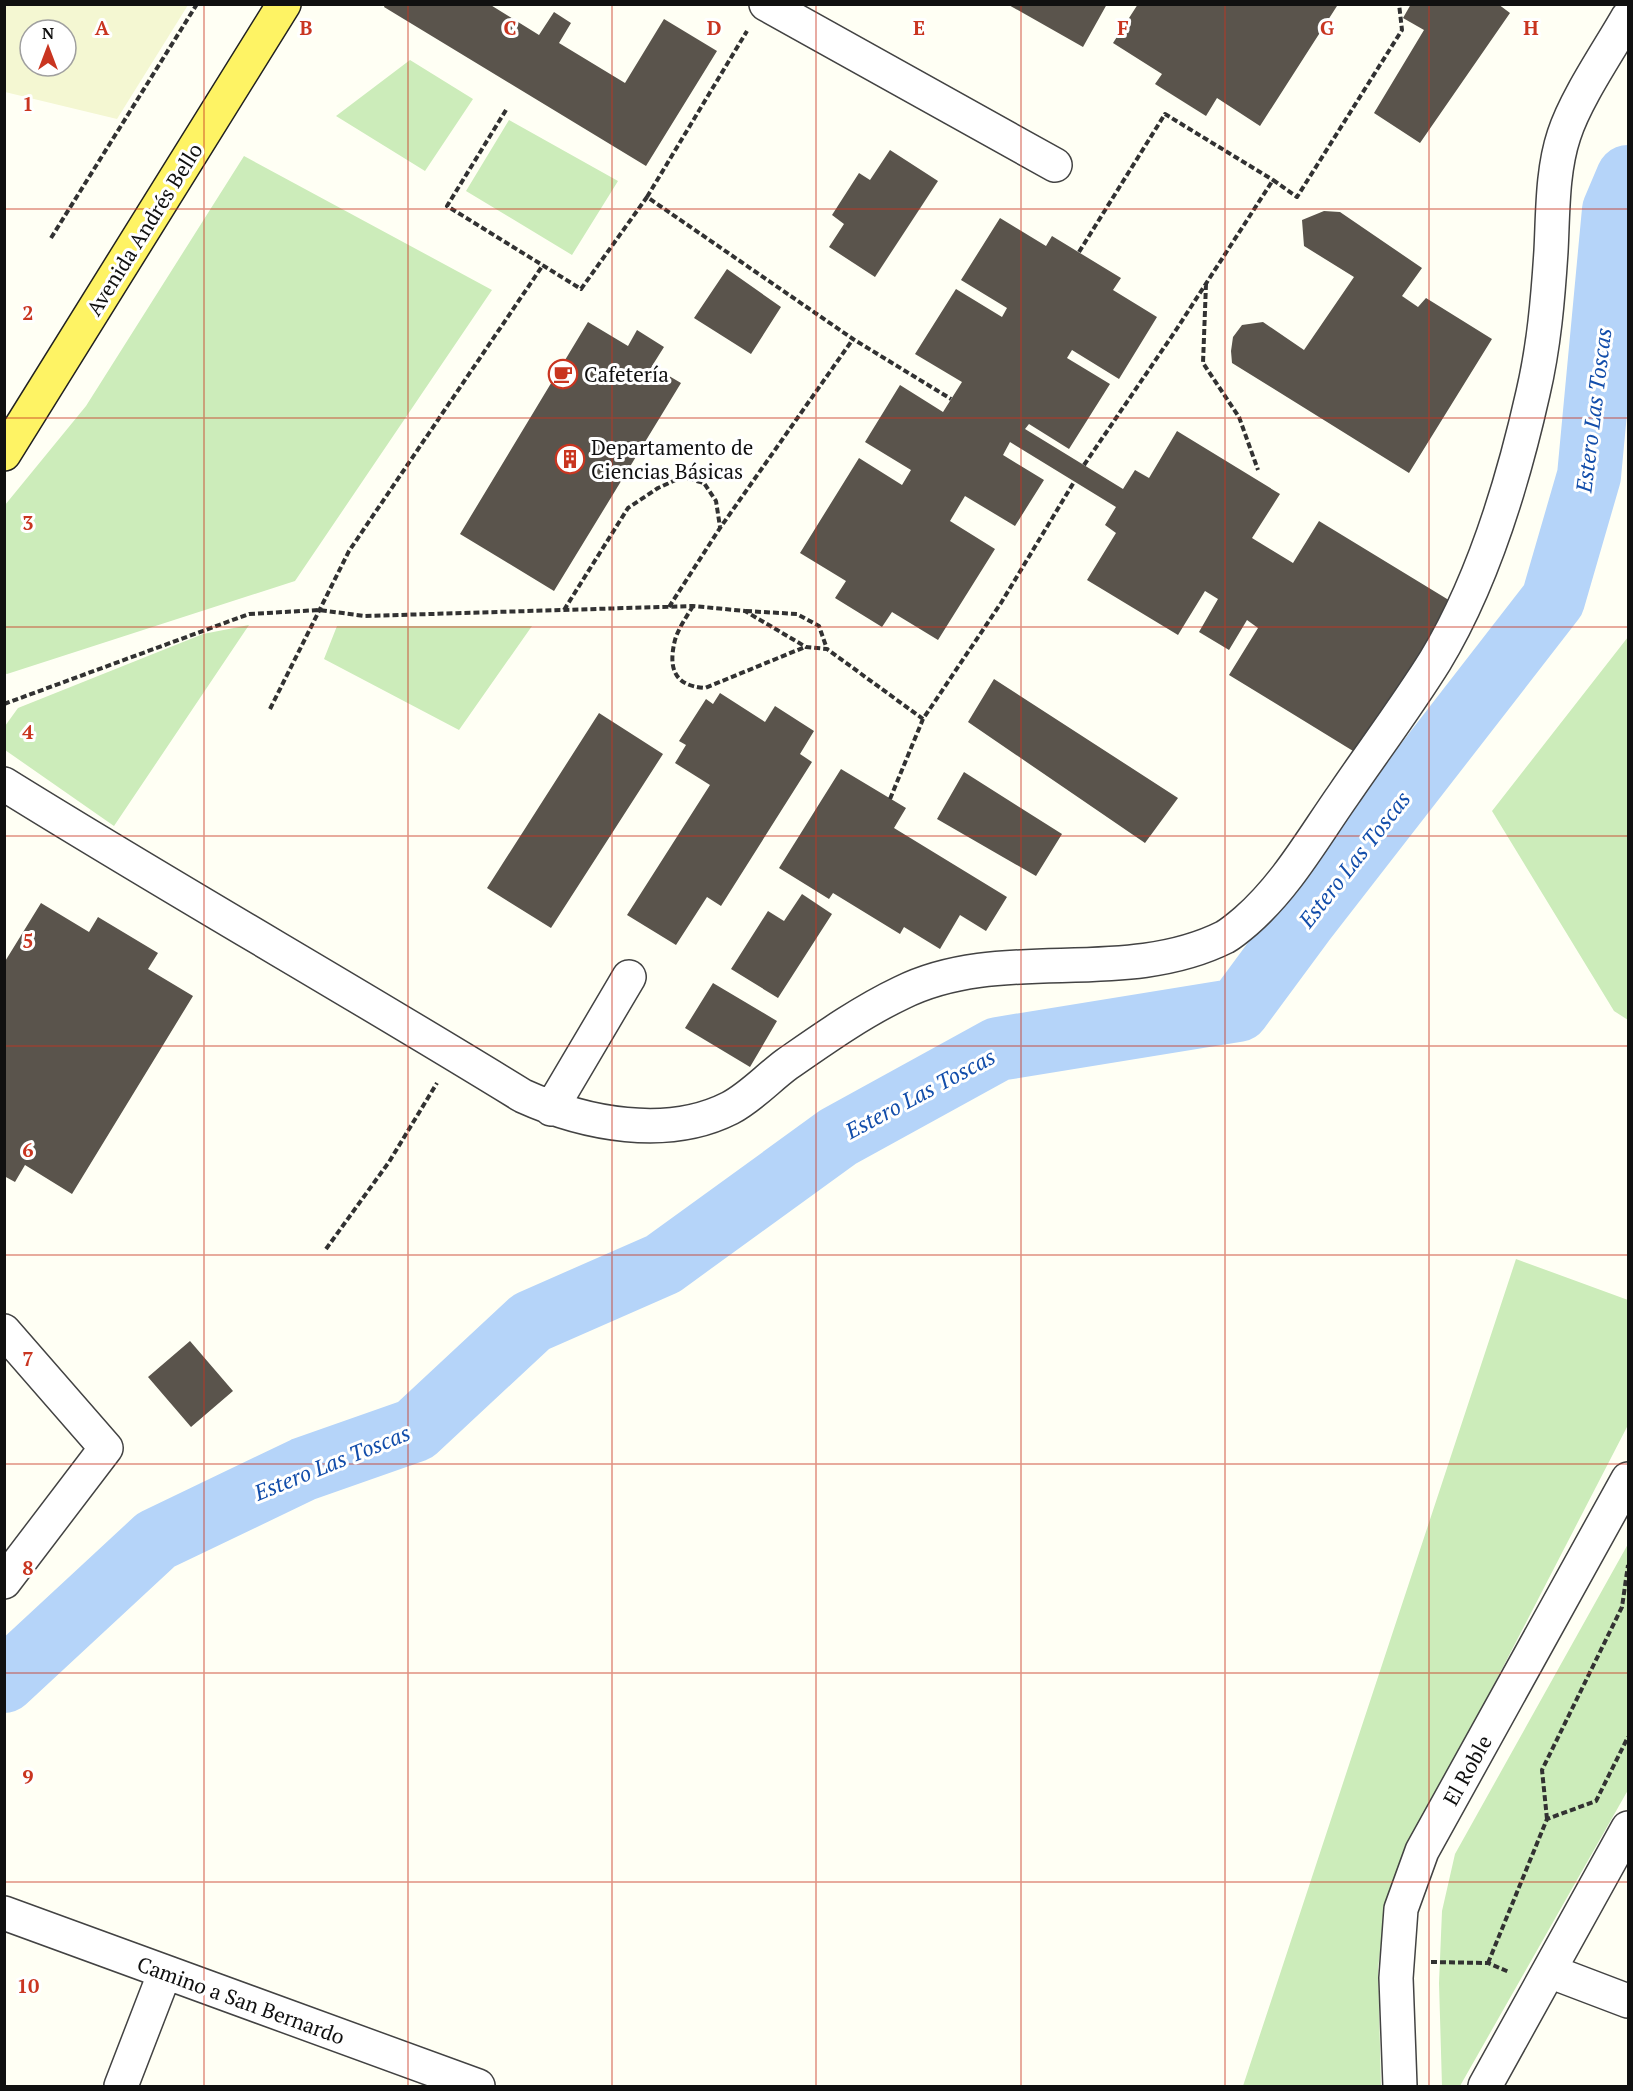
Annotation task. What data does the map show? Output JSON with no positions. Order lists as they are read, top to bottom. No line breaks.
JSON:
{"streets":{"main road":["Avenida Andrés Bello"],"street":["El Roble","Camino a San Bernardo"]},"water":["Estero Las Toscas"],"places":{"cafe":["Cafetería"],"building":["Departamento de Ciencias Básicas"]},"north":"top","grid":{"columns":["A","B","C","D","E","F","G","H"],"rows":["1","2","3","4","5","6","7","8","9","10"]}}
